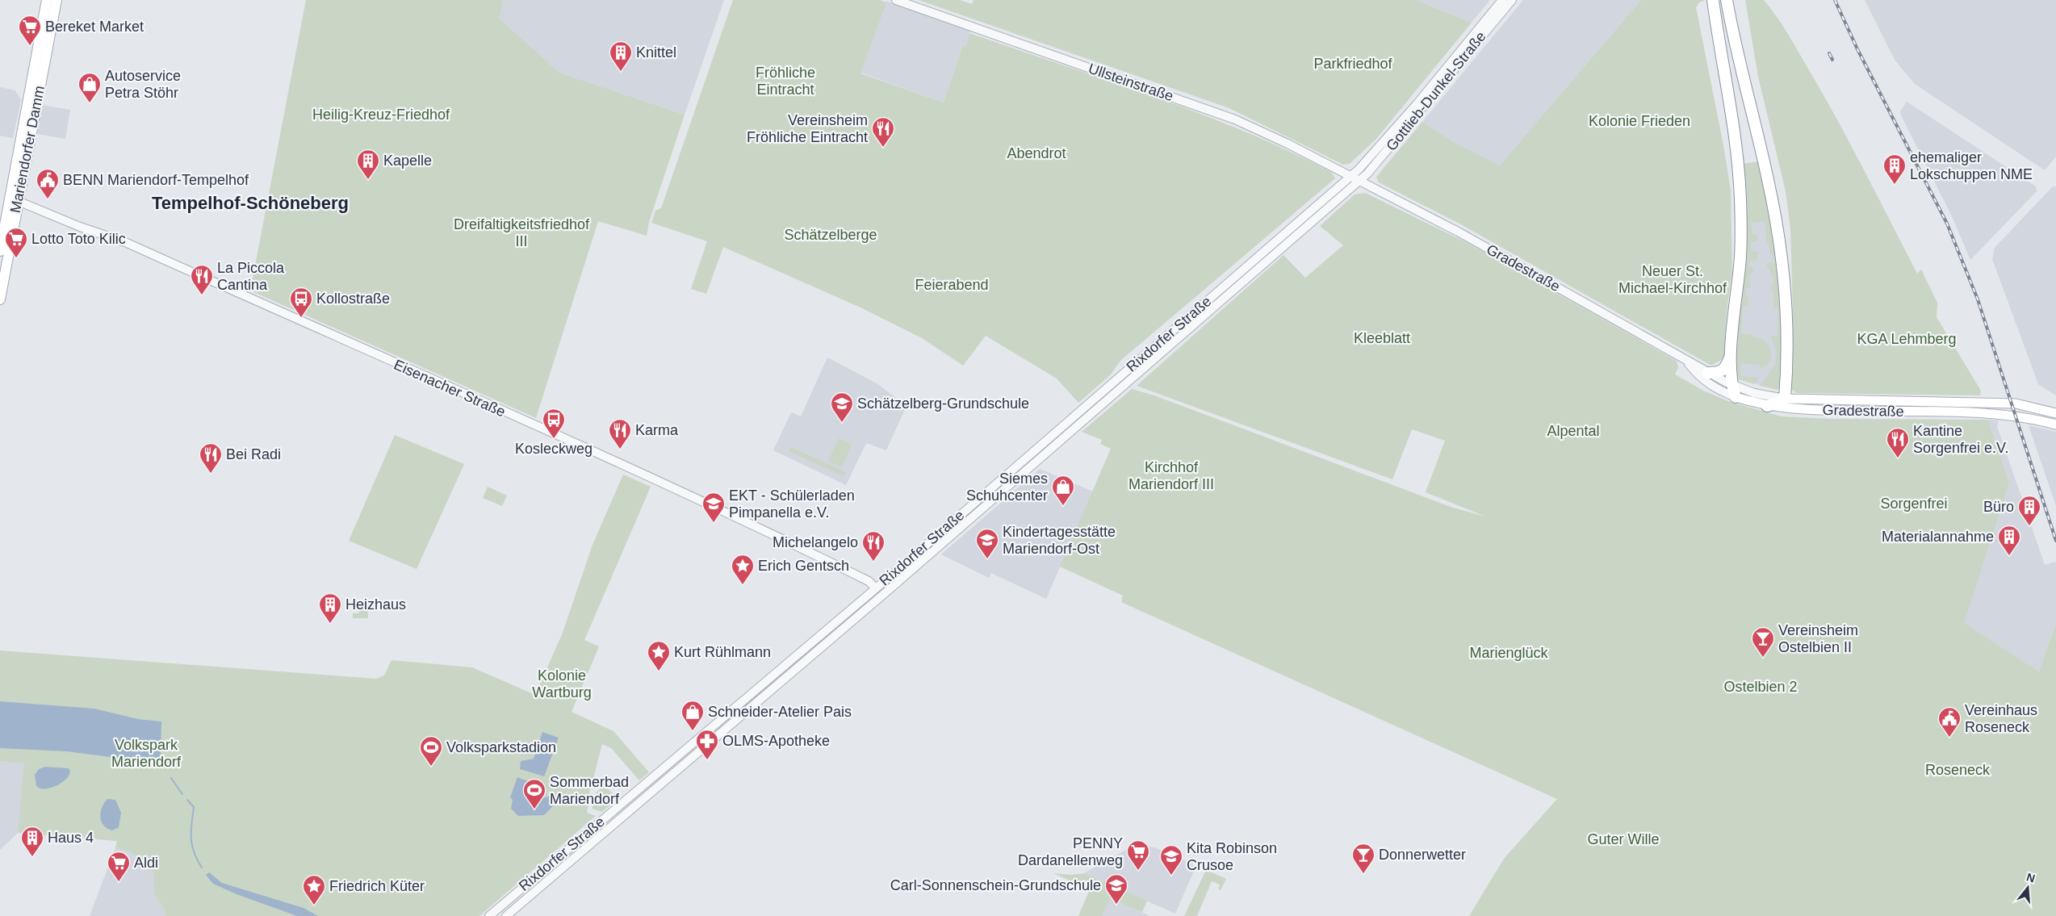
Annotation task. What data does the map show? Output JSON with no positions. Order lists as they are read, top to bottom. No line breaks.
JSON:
{"streets":{"main road":["Mariendorfer Damm","Gradestraße"],"street":["Ullsteinstraße","Gottlieb-Dunkel-Straße","Rixdorfer Straße","Eisenacher Straße"]},"crossings":[["Ullsteinstraße","Gottlieb-Dunkel-Straße"],["Ullsteinstraße","Gradestraße"],["Ullsteinstraße","Rixdorfer Straße"],["Gottlieb-Dunkel-Straße","Gradestraße"],["Gottlieb-Dunkel-Straße","Rixdorfer Straße"],["Mariendorfer Damm","Eisenacher Straße"],["Gradestraße","Rixdorfer Straße"],["Rixdorfer Straße","Eisenacher Straße"]],"districts":["Tempelhof-Schöneberg"],"parks":["Parkfriedhof","Fröhliche Eintracht","Heilig-Kreuz-Friedhof","Kolonie Frieden","Abendrot","Dreifaltigkeitsfriedhof III","Schätzelberge","Neuer St. Michael-Kirchhof","Feierabend","Kleeblatt","KGA Lehmberg","Alpental","Kirchhof Mariendorf III","Sorgenfrei","Marienglück","Kolonie Wartburg","Ostelbien 2","Volkspark Mariendorf","Roseneck","Guter Wille"],"places":{"supermarket":["Bereket Market","Lotto Toto Kilic","PENNY Dardanellenweg","Aldi"],"building":["Knittel","Kapelle","ehemaliger Lokschuppen NME","Büro","Materialannahme","Heizhaus","Haus 4"],"shop":["Autoservice Petra Stöhr","Siemes Schuhcenter","Schneider-Atelier Pais"],"restaurant":["Vereinsheim Fröhliche Eintracht","La Piccola Cantina","Karma","Kantine Sorgenfrei e.V.","Bei Radi","Michelangelo"],"public building":["BENN Mariendorf-Tempelhof","Vereinhaus Roseneck"],"bus stop":["Kollostraße","Kosleckweg"],"school or university":["Schätzelberg-Grundschule","EKT - Schülerladen Pimpanella e.V.","Kindertagesstätte Mariendorf-Ost","Kita Robinson Crusoe","Carl-Sonnenschein-Grundschule"],"place":["Erich Gentsch","Kurt Rühlmann","Friedrich Küter"],"bar":["Vereinsheim Ostelbien II","Donnerwetter"],"pharmacy":["OLMS-Apotheke"],"sports":["Volksparkstadion","Sommerbad Mariendorf"]},"north":"top"}
